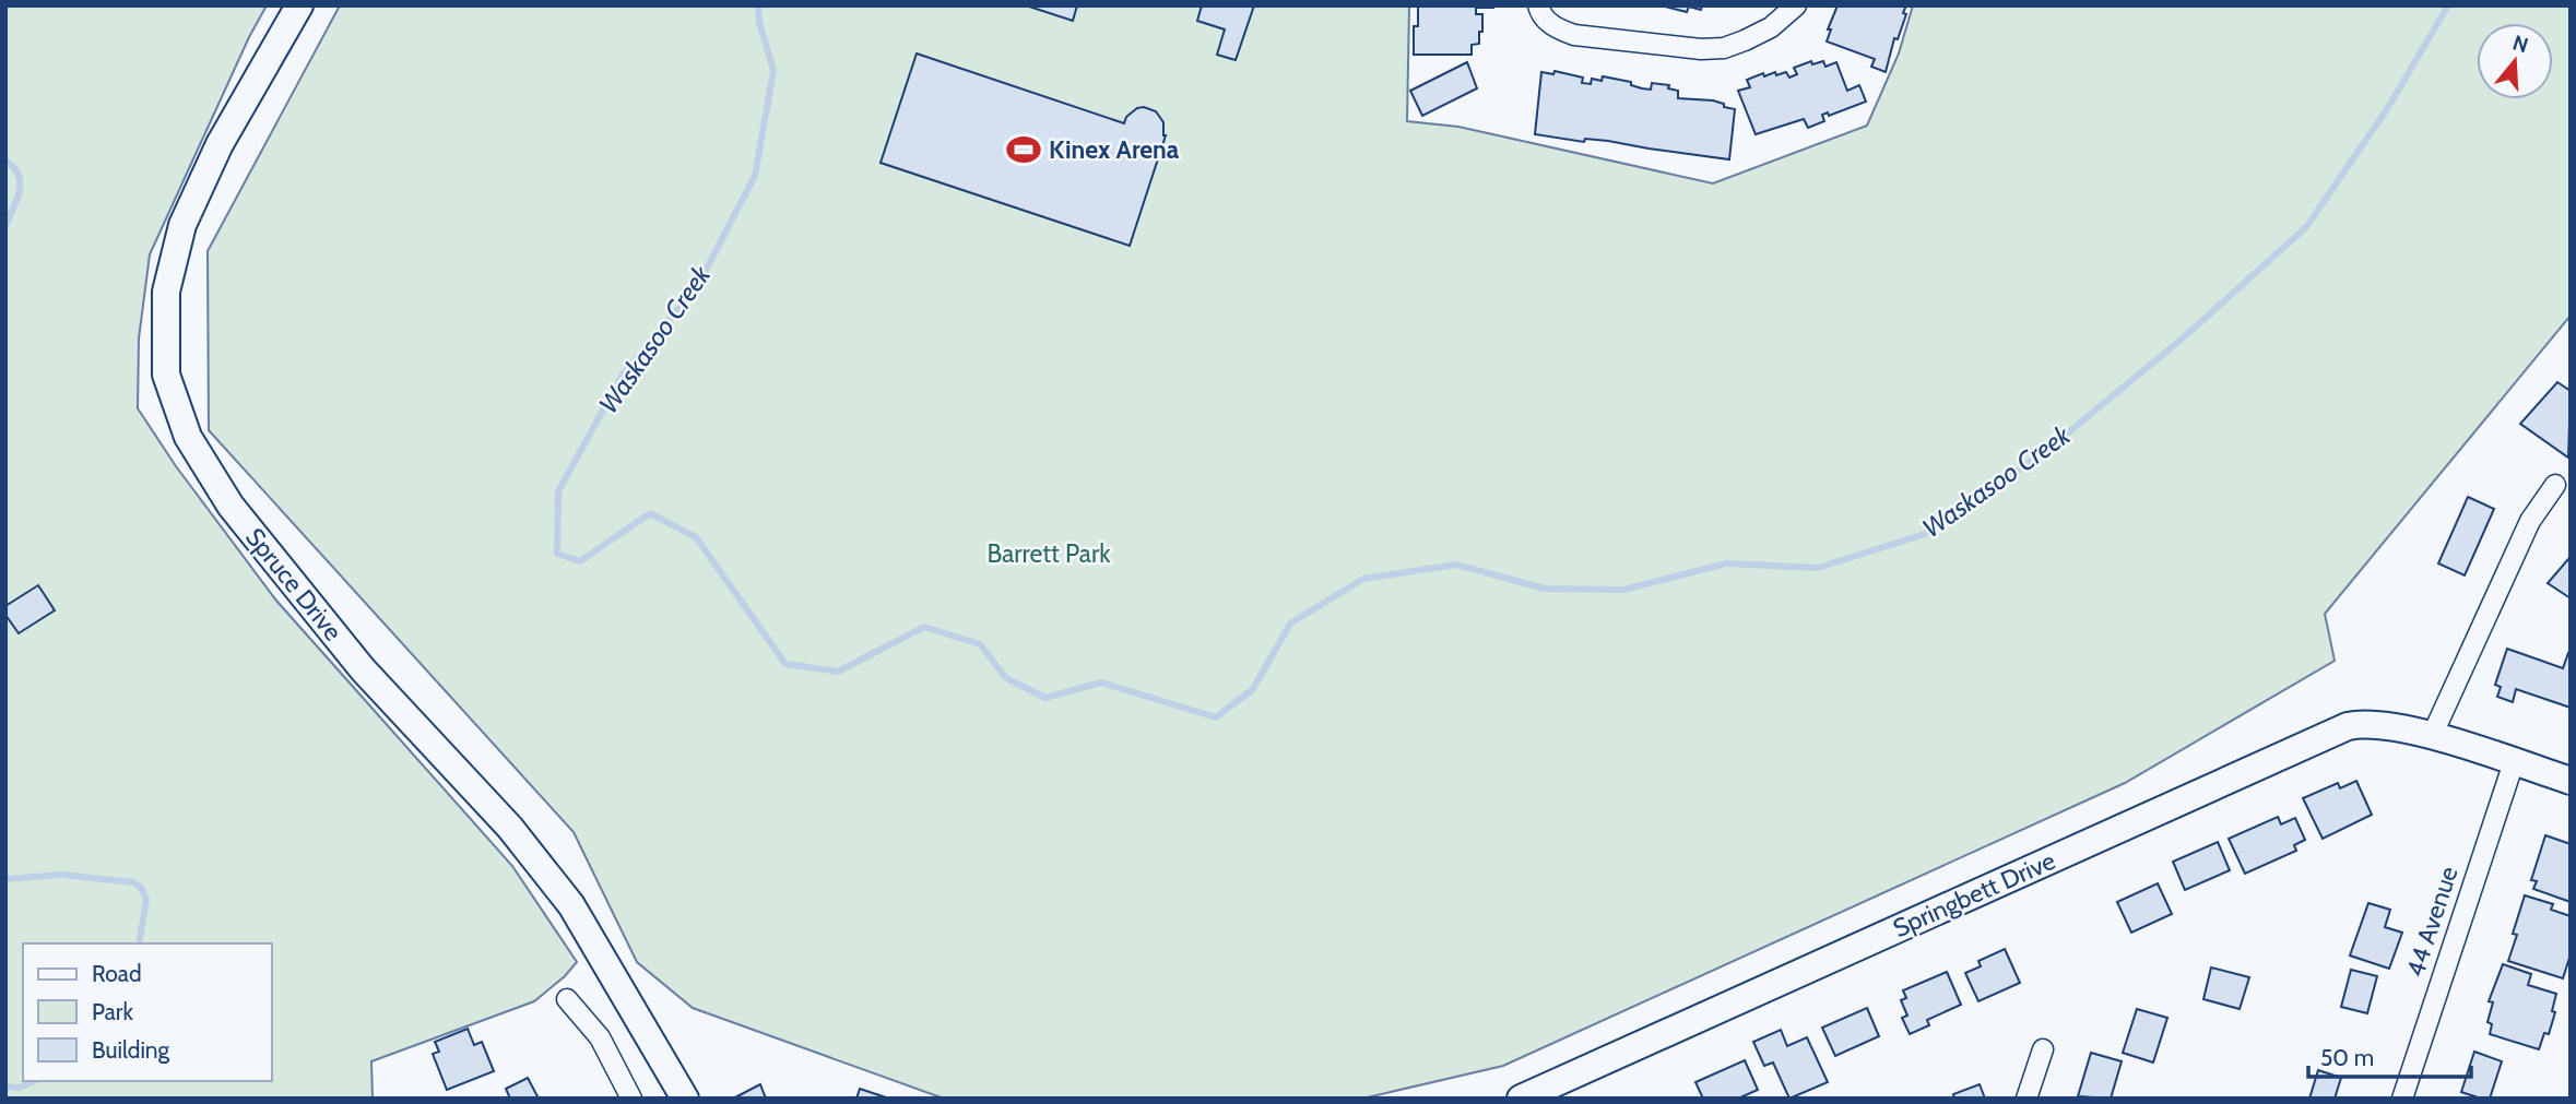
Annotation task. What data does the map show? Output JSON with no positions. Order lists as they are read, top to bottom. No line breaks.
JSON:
{"streets":{"street":["Spruce Drive","Springbett Drive","44 Avenue"]},"crossings":[["Springbett Drive","44 Avenue"]],"water":["Waskasoo Creek"],"parks":["Barrett Park"],"places":{"sports":["Kinex Arena"]},"legend":["Road","Park","Building"],"scale_bar":"50 m","north":"top"}
